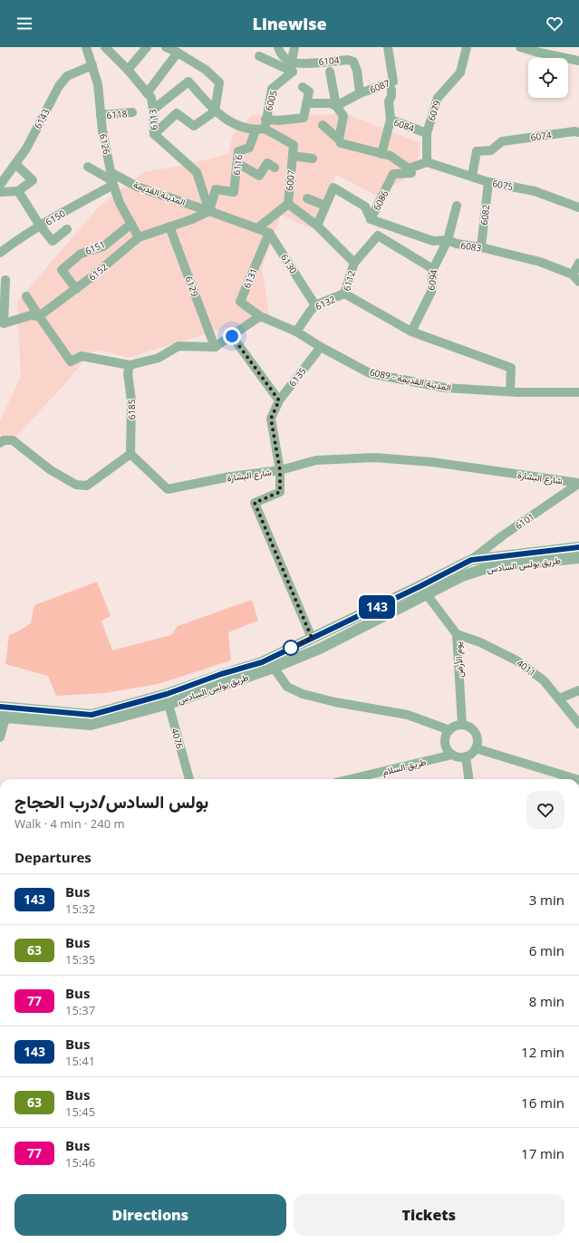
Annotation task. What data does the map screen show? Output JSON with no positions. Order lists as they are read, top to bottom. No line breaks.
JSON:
{"streets":{"street":["6104","6087","6005","6079","6118","6143","6113","6084","6074","6126","6116","6007","6075","المدينة القديمة","6086","6082","6150","6083","6151","6130","6152","6131","6094","6112","6129","6132","6135","المدينة القديمة - 6089","6185","شارع البشارة","6101","طريق بولس السادس","يوم الأرض","4011","4076","طريق السلام"]},"crossings":[["6104","6087"],["6104","6005"],["6005","6116"],["6005","6007"],["6079","6084"],["6079","6075"],["6079","6086"],["6118","6126"],["6143","6126"],["6113","6116"],["6113","المدينة القديمة"],["6113","6152"],["6074","6075"],["6126","المدينة القديمة"],["6126","6150"],["6126","6151"],["6126","6152"],["6116","6007"],["6116","المدينة القديمة"],["6116","6152"],["6007","6112"],["6075","6086"],["6075","6082"],["المدينة القديمة","6150"],["المدينة القديمة","6152"],["6086","6083"],["6086","6112"],["6082","6083"],["6083","6094"],["6151","6152"],["6130","6131"],["6130","6132"],["6152","6129"],["6131","المدينة القديمة - 6089"],["6094","6112"],["6112","6132"],["6112","المدينة القديمة - 6089"],["6132","المدينة القديمة - 6089"],["6135","المدينة القديمة - 6089"],["6135","شارع البشارة"],["6135","طريق بولس السادس"],["6185","شارع البشارة"],["شارع البشارة","6101"],["6101","طريق بولس السادس"],["طريق بولس السادس","يوم الأرض"],["طريق بولس السادس","4076"],["يوم الأرض","4011"],["يوم الأرض","طريق السلام"]],"lines":["bus line 143"],"page":{"header":"Linewise","on_map":"143","heading":[["بولس السادس/درب الحجاج","Walk · 4 min · 240 m"],"Departures"],"list":[{"mark":"143","name":"Bus","note":"15:32","value":"3 min"},{"mark":"63","name":"Bus","note":"15:35","value":"6 min"},{"mark":"77","name":"Bus","note":"15:37","value":"8 min"},{"mark":"143","name":"Bus","note":"15:41","value":"12 min"},{"mark":"63","name":"Bus","note":"15:45","value":"16 min"},{"mark":"77","name":"Bus","note":"15:46","value":"17 min"}],"buttons":["Directions","Tickets"]}}
